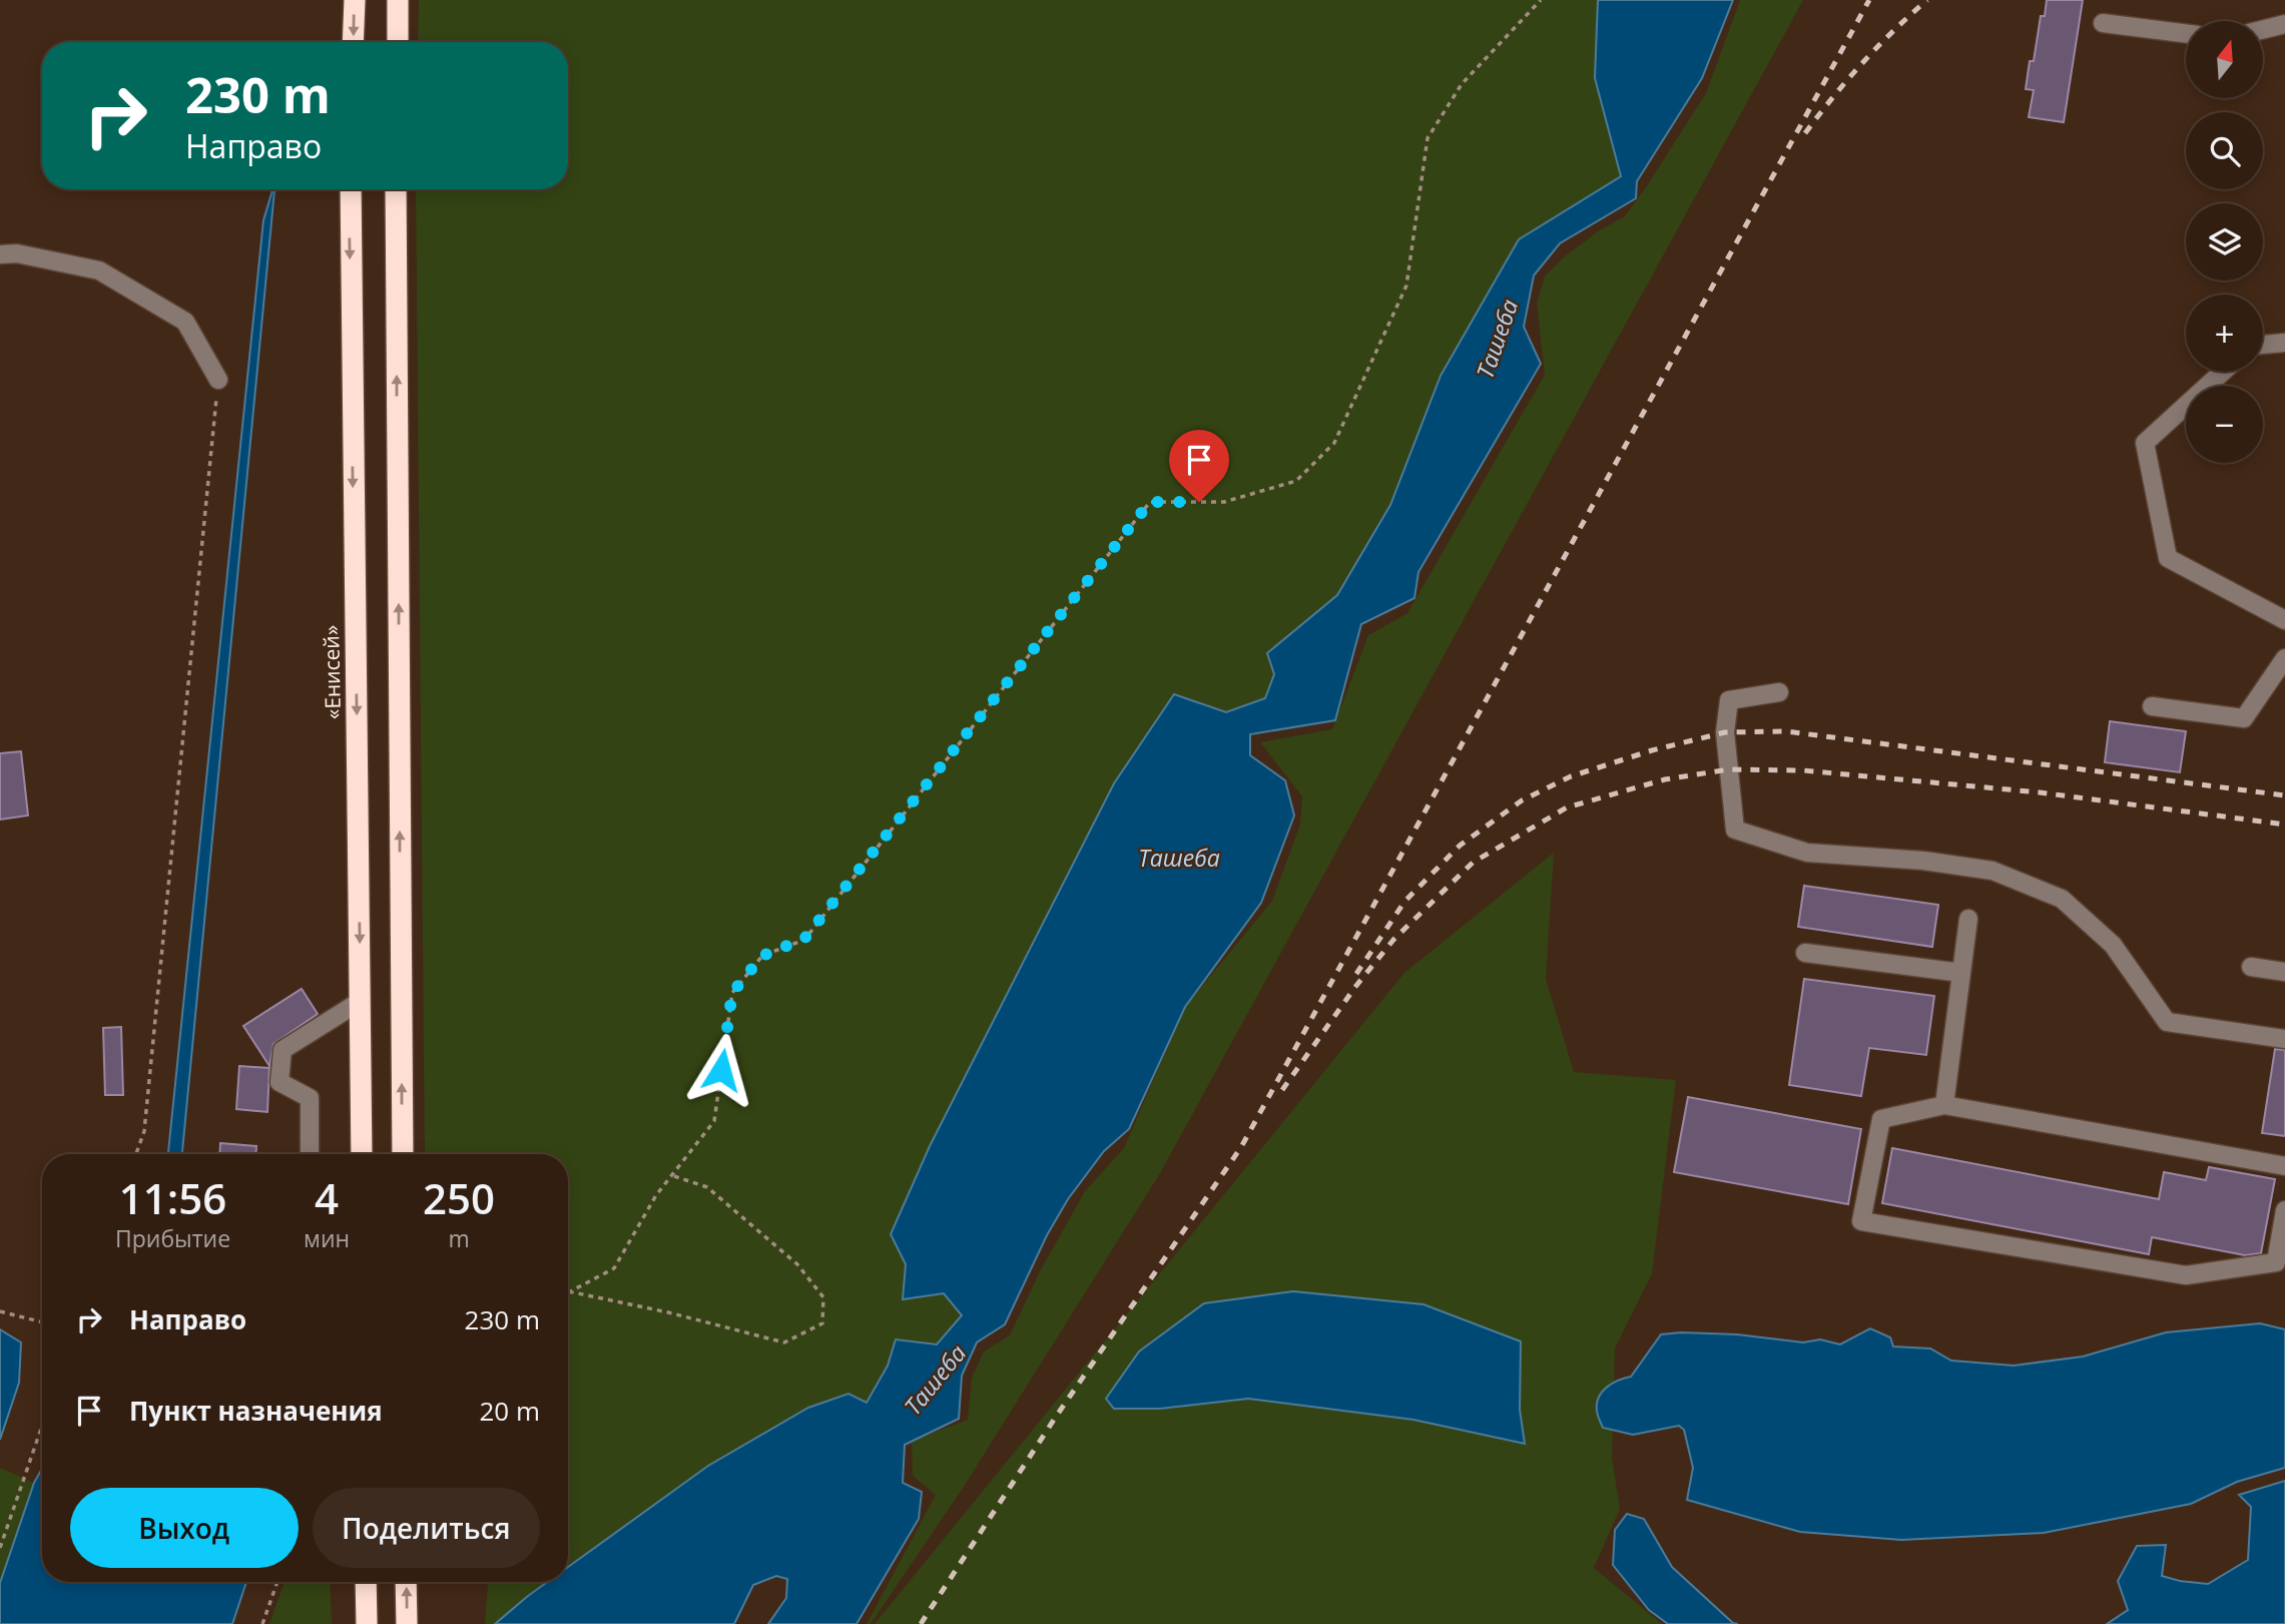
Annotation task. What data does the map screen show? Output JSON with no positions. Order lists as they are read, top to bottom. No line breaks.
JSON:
{"streets":{"highway":["«Енисей»"]},"water":["Ташеба"],"north":"top","page":{"map_buttons":["+","−"],"turn":["230 m","Направо"],"eta":["11:56","Прибытие","4","мин","250","m"],"list":[{"name":"Направо","value":"230 m"},{"name":"Пункт назначения","value":"20 m"}],"buttons":["Выход","Поделиться"]}}
